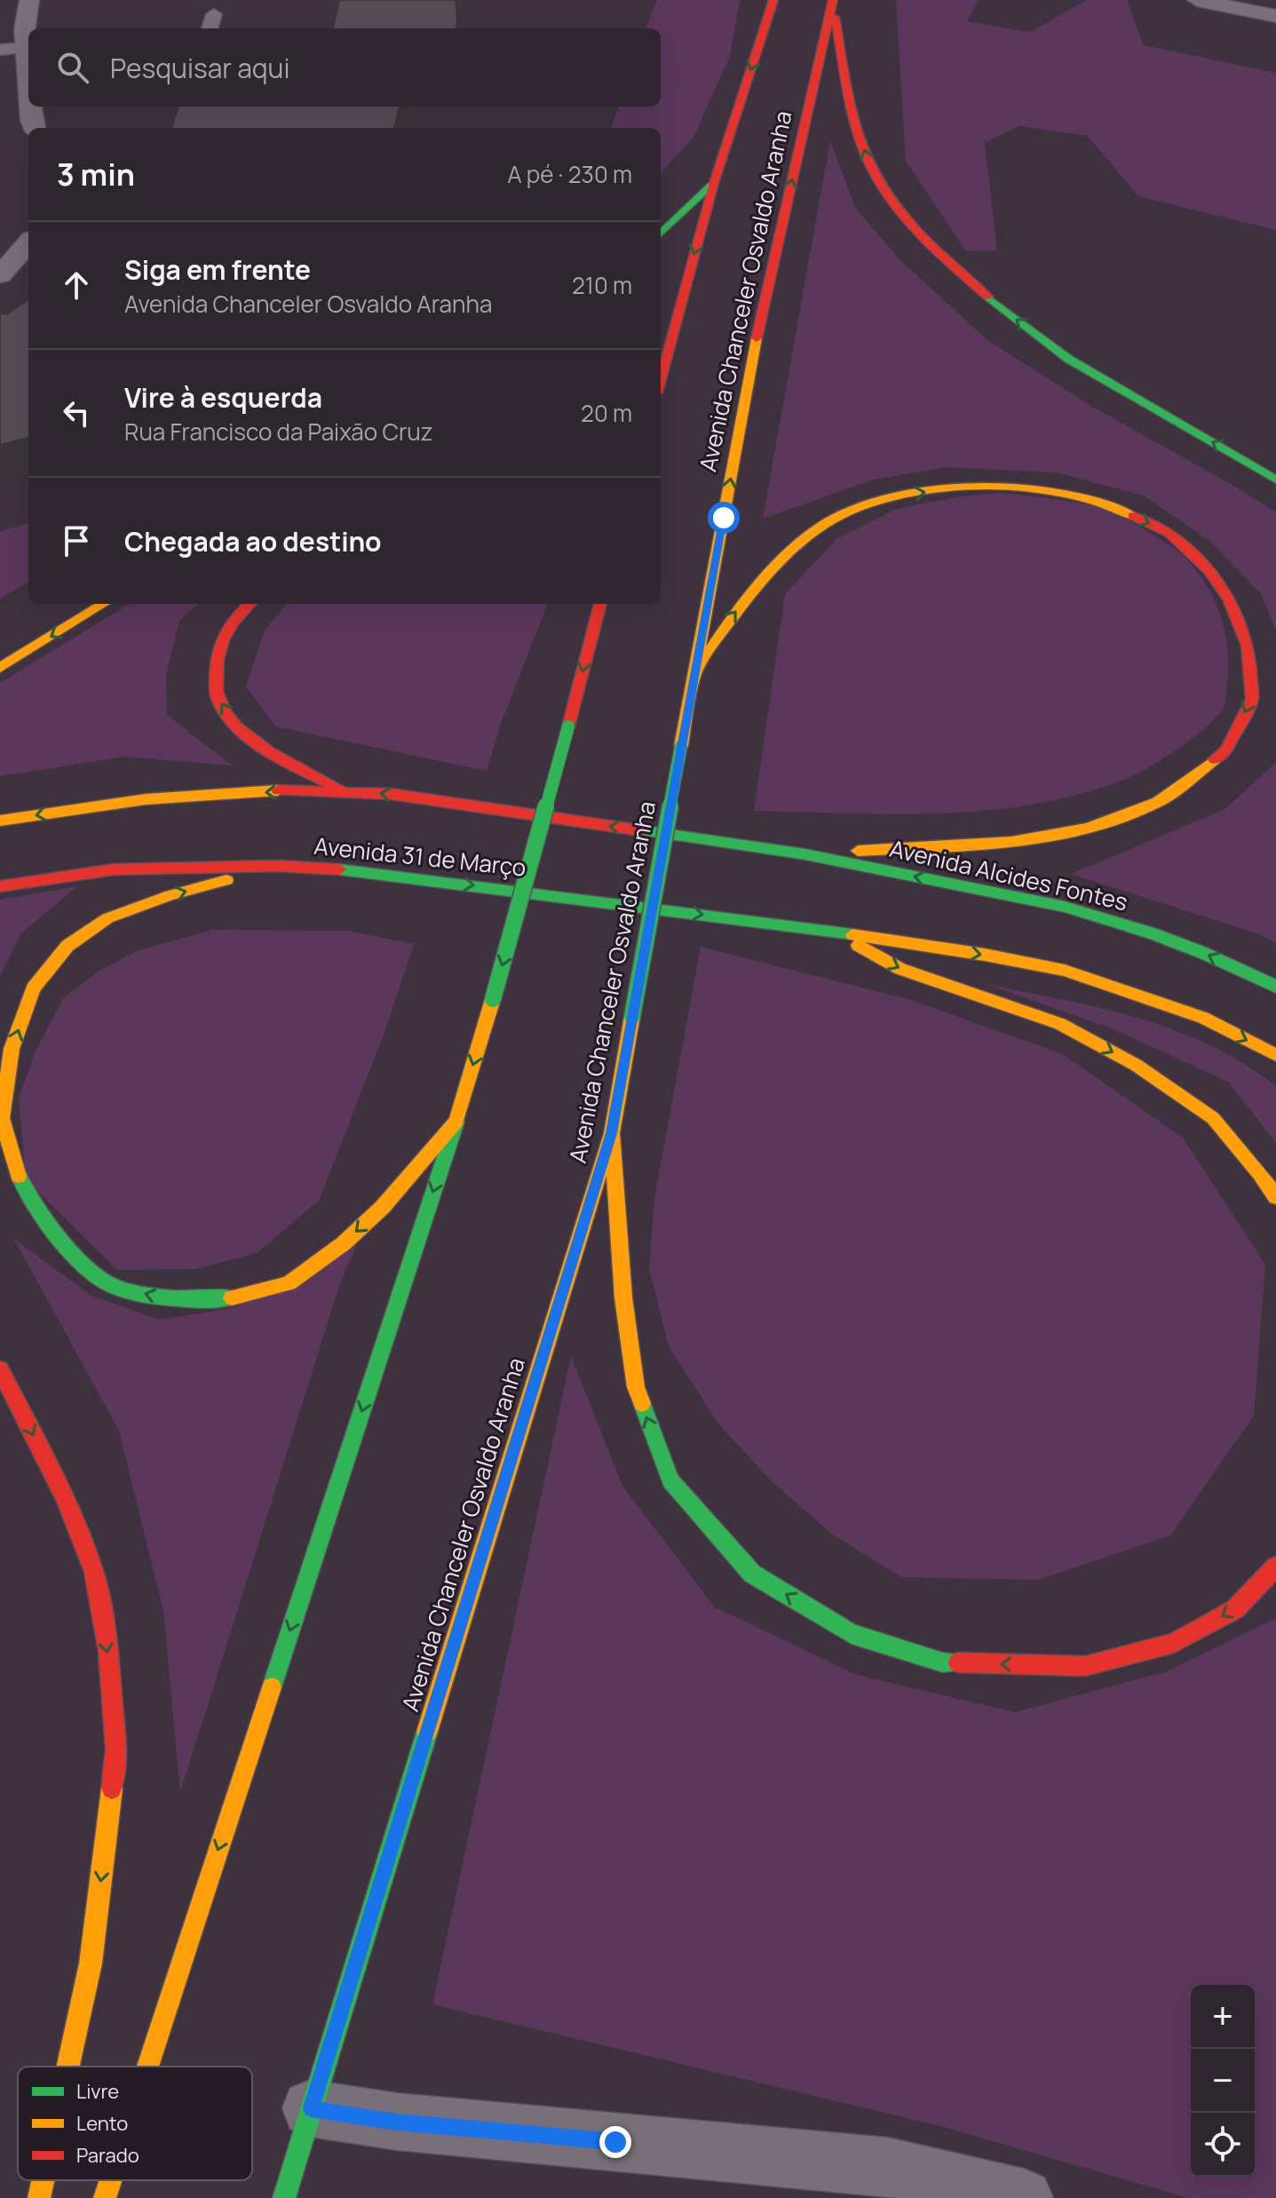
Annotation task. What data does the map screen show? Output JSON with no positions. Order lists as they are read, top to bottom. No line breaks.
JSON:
{"streets":{"main road":["Avenida Chanceler Osvaldo Aranha","Avenida 31 de Março","Avenida Alcides Fontes"]},"crossings":[["Avenida Chanceler Osvaldo Aranha","Avenida 31 de Março"]],"legend":["Livre","Lento","Parado"],"page":{"search":"Pesquisar aqui","heading":["3 min","A pé · 230 m"],"list":[["Siga em frente","Avenida Chanceler Osvaldo Aranha","210 m"],["Vire à esquerda","Rua Francisco da Paixão Cruz","20 m"],"Chegada ao destino"],"map_buttons":["+","−"]}}
